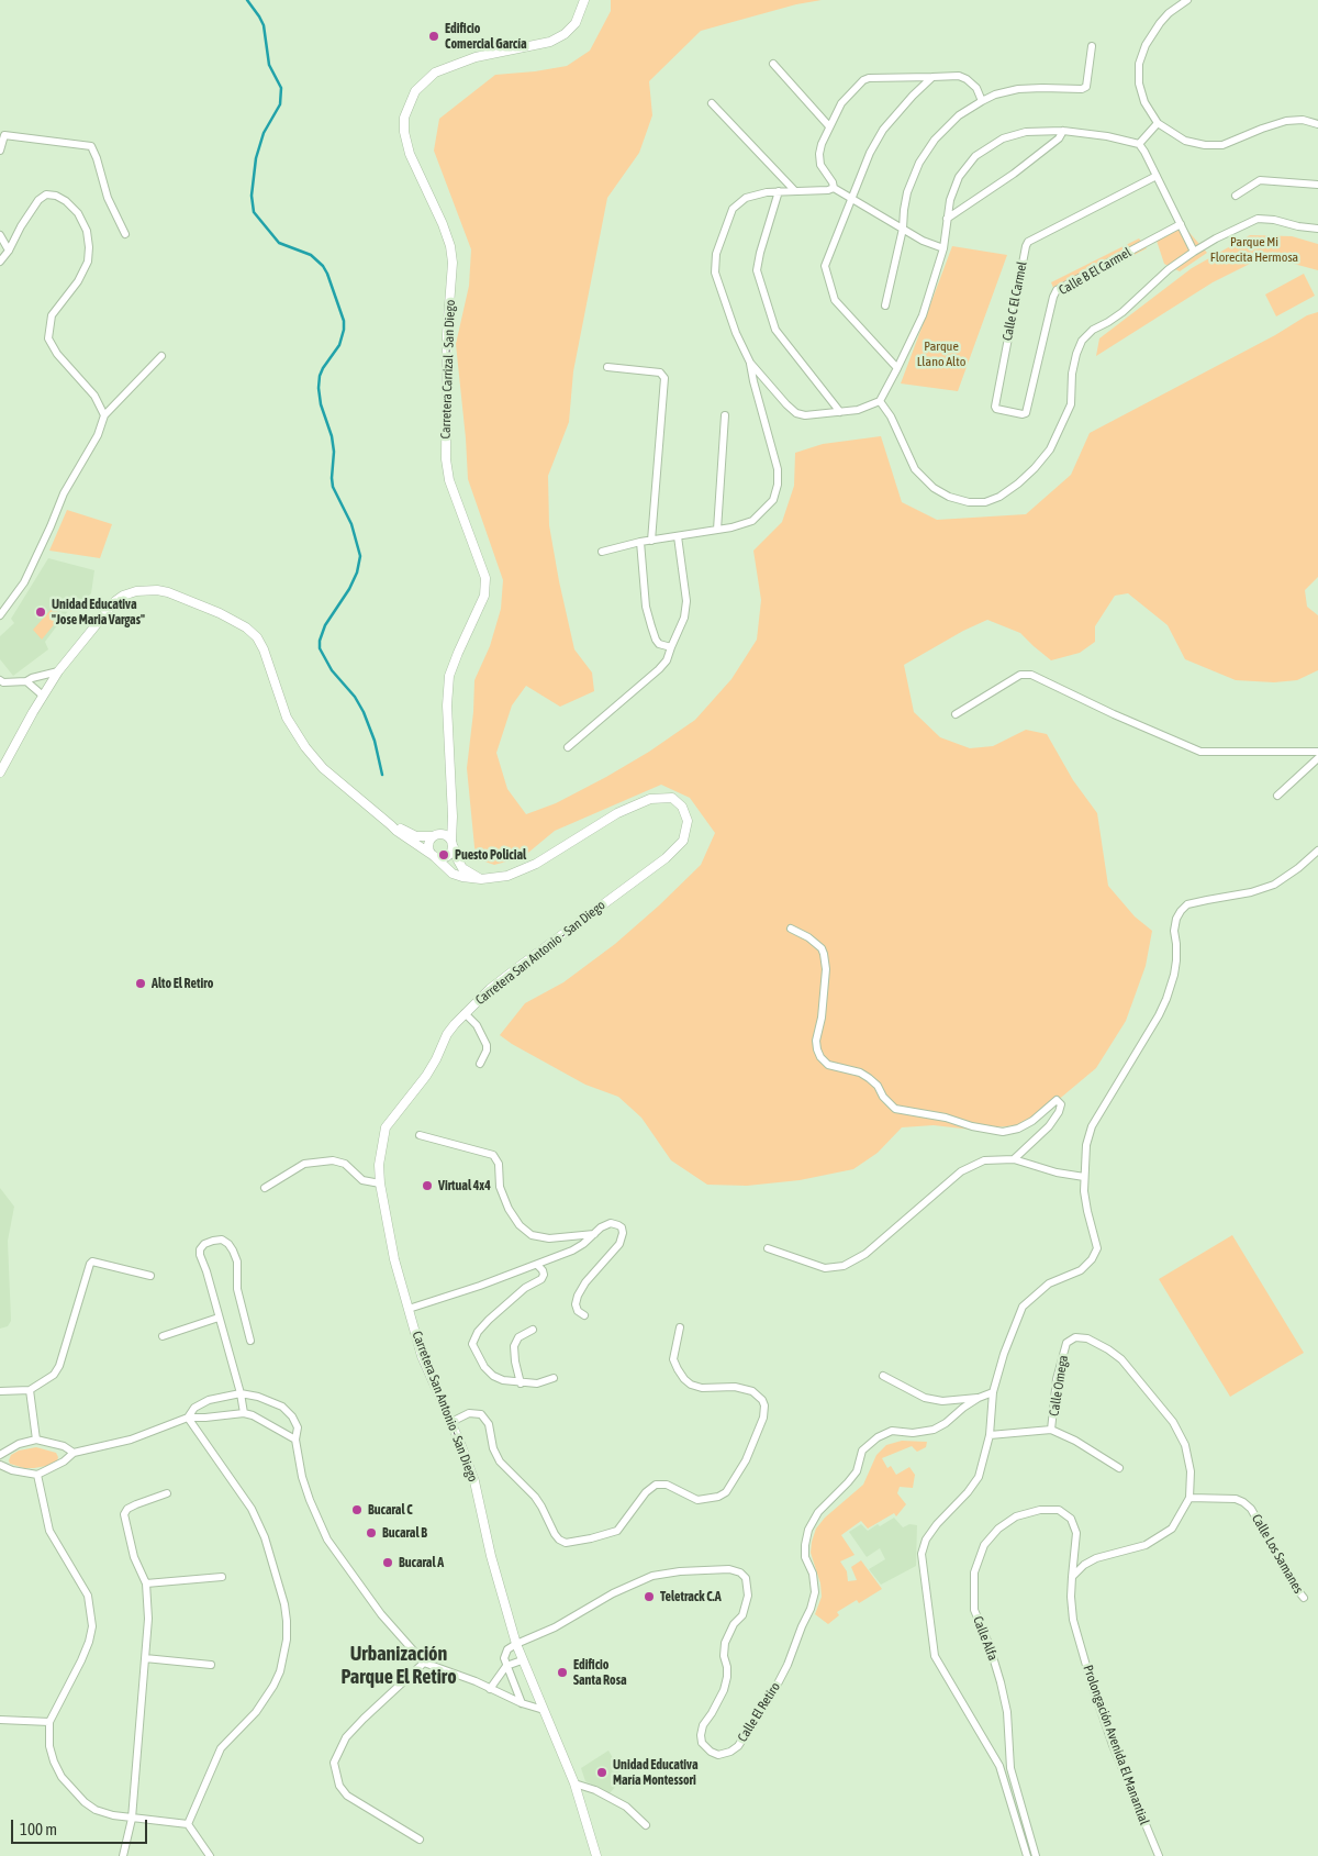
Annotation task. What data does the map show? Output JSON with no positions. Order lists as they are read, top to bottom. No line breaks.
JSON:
{"streets":{"street":["Calle B El Carmel","Calle C El Carmel","Carretera Carrizal - San Diego","Carretera San Antonio - San Diego","Calle Omega","Calle Los Samanes","Calle Alfa","Calle El Retiro","Prolongación Avenida El Manantial"]},"crossings":[["Calle B El Carmel","Calle C El Carmel"],["Carretera Carrizal - San Diego","Carretera San Antonio - San Diego"],["Carretera San Antonio - San Diego","Calle El Retiro"],["Calle Omega","Calle Los Samanes"],["Calle Alfa","Prolongación Avenida El Manantial"]],"districts":["Urbanización Parque El Retiro"],"parks":["Parque Mi Florecita Hermosa","Parque Llano Alto"],"places":["Edificio Comercial García","Unidad Educativa \"Jose Maria Vargas\"","Puesto Policial","Alto El Retiro","Virtual 4x4","Bucaral C","Bucaral B","Bucaral A","Teletrack C.A","Edificio Santa Rosa","Unidad Educativa María Montessori"],"scale_bar":"100 m"}
